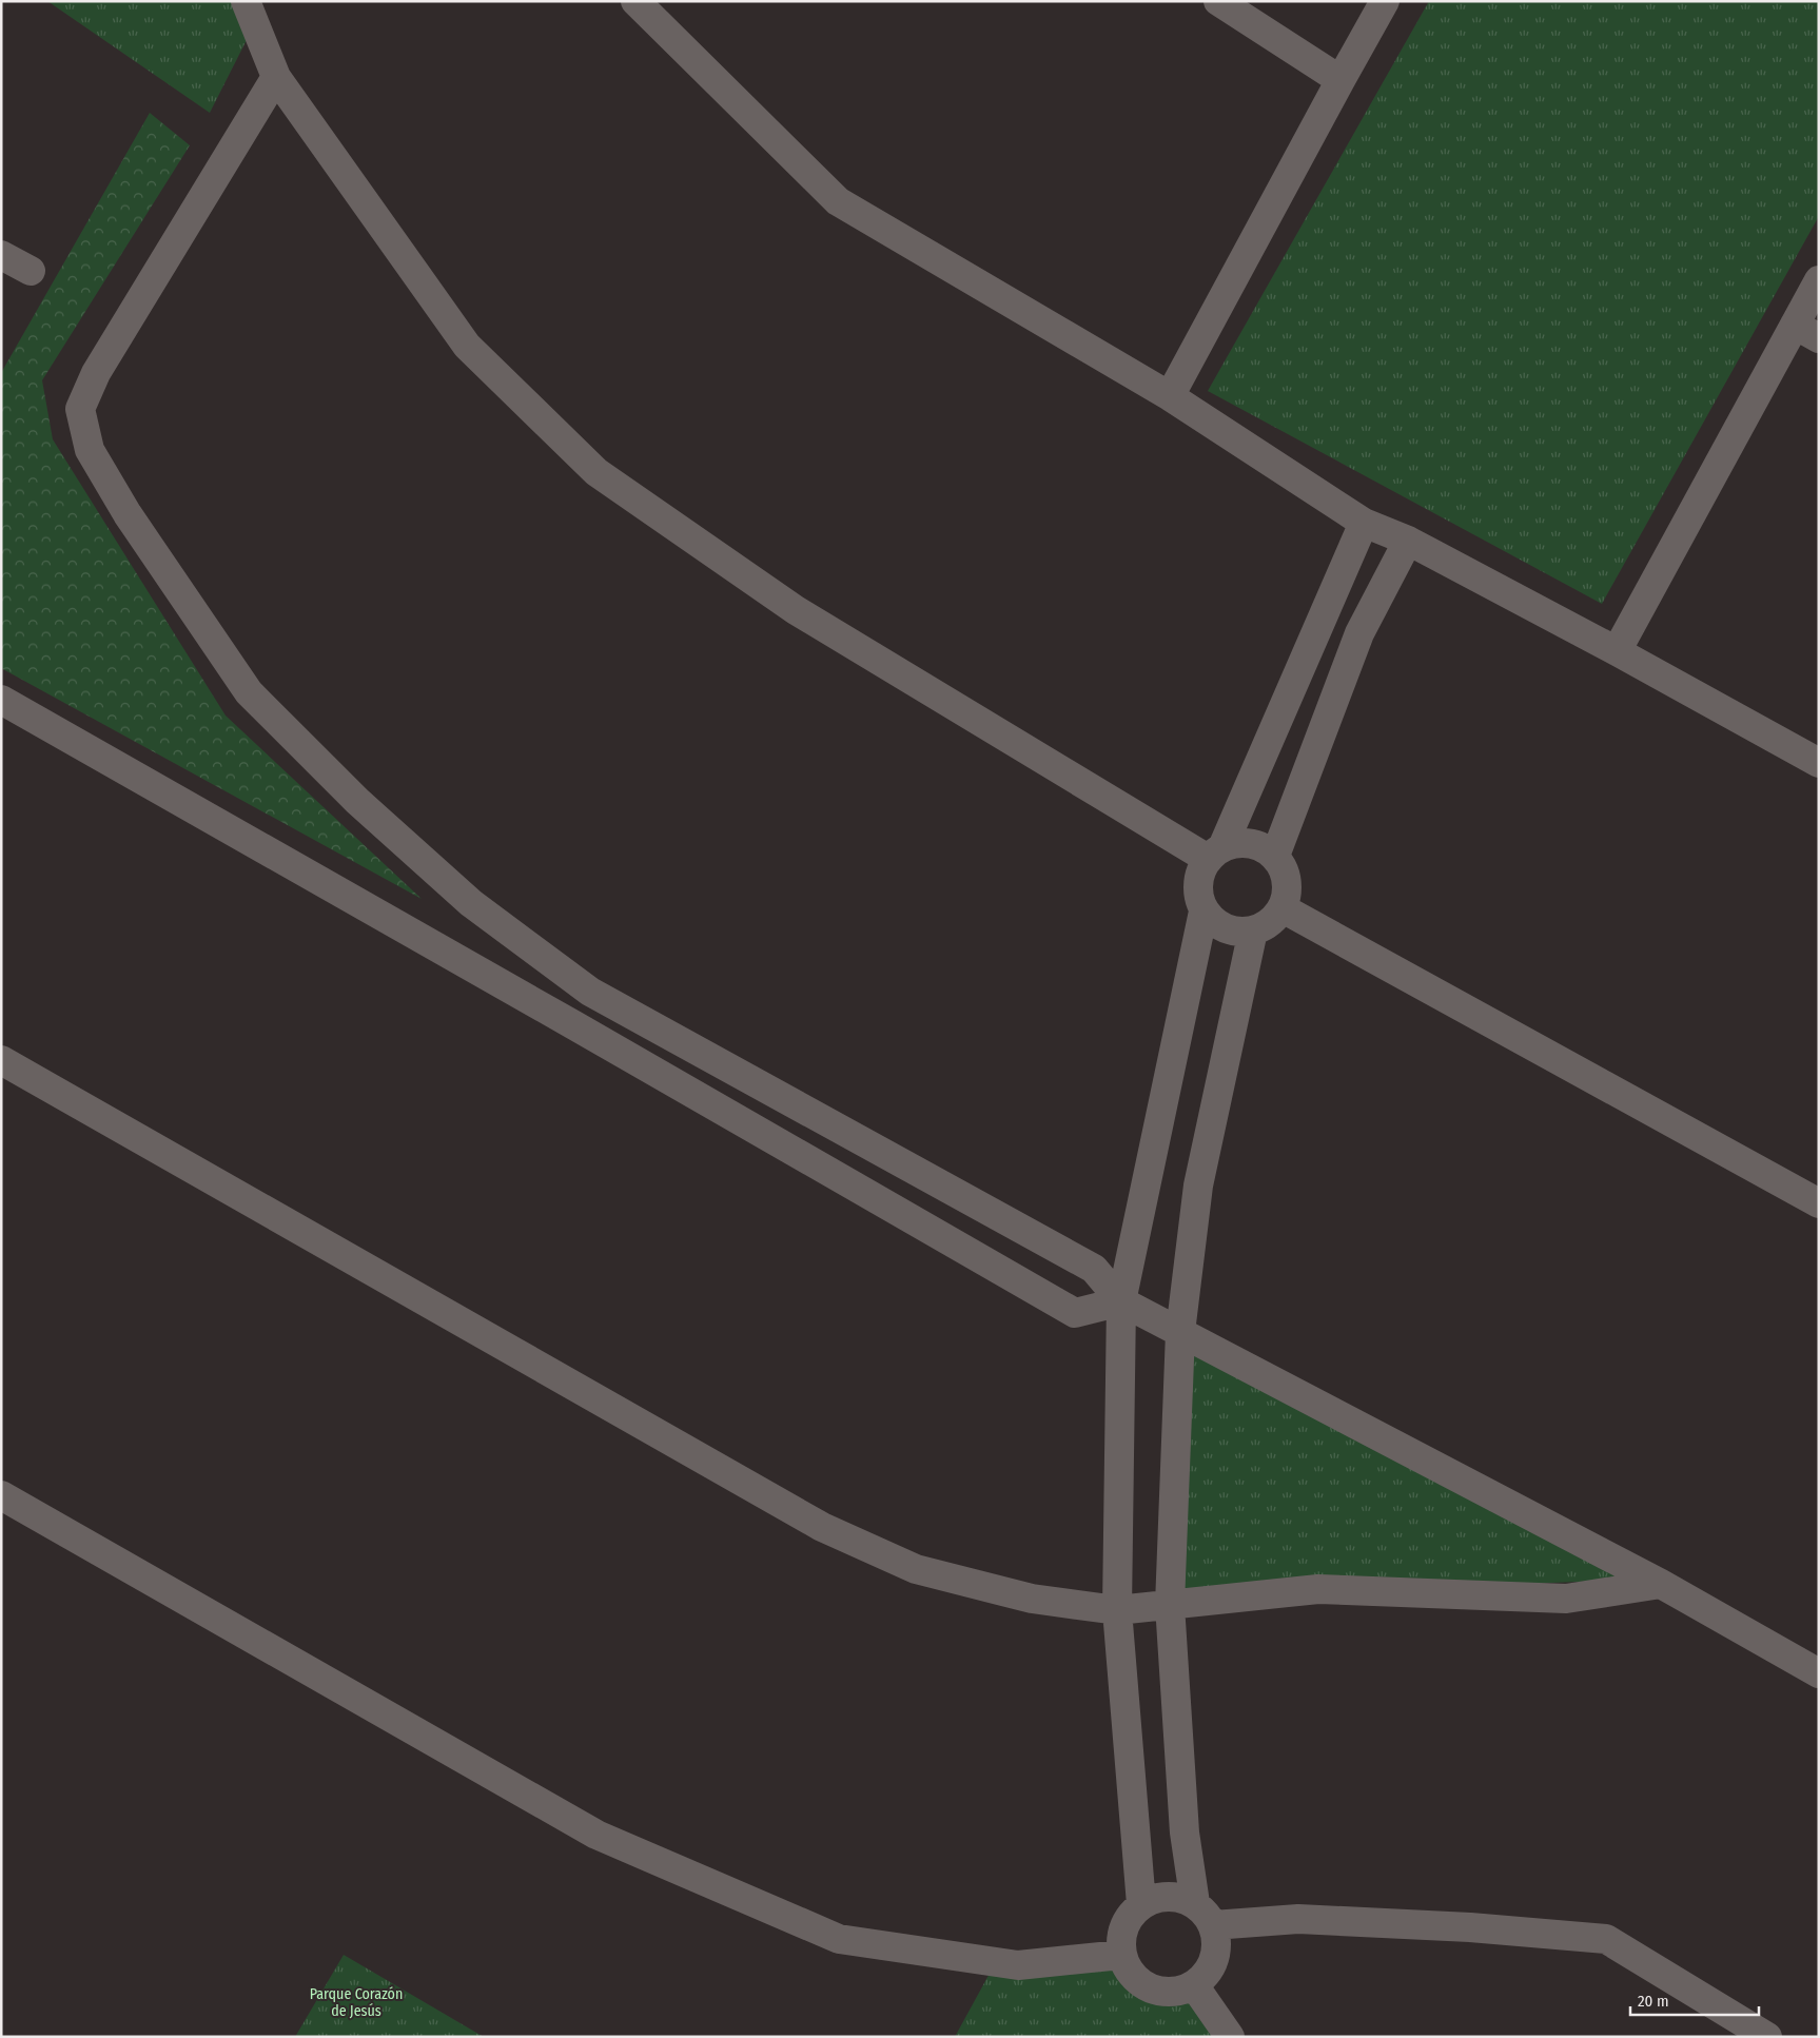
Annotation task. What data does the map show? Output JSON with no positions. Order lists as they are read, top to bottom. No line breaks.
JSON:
{"parks":["Parque Corazón de Jesús"],"scale_bar":"20 m"}
